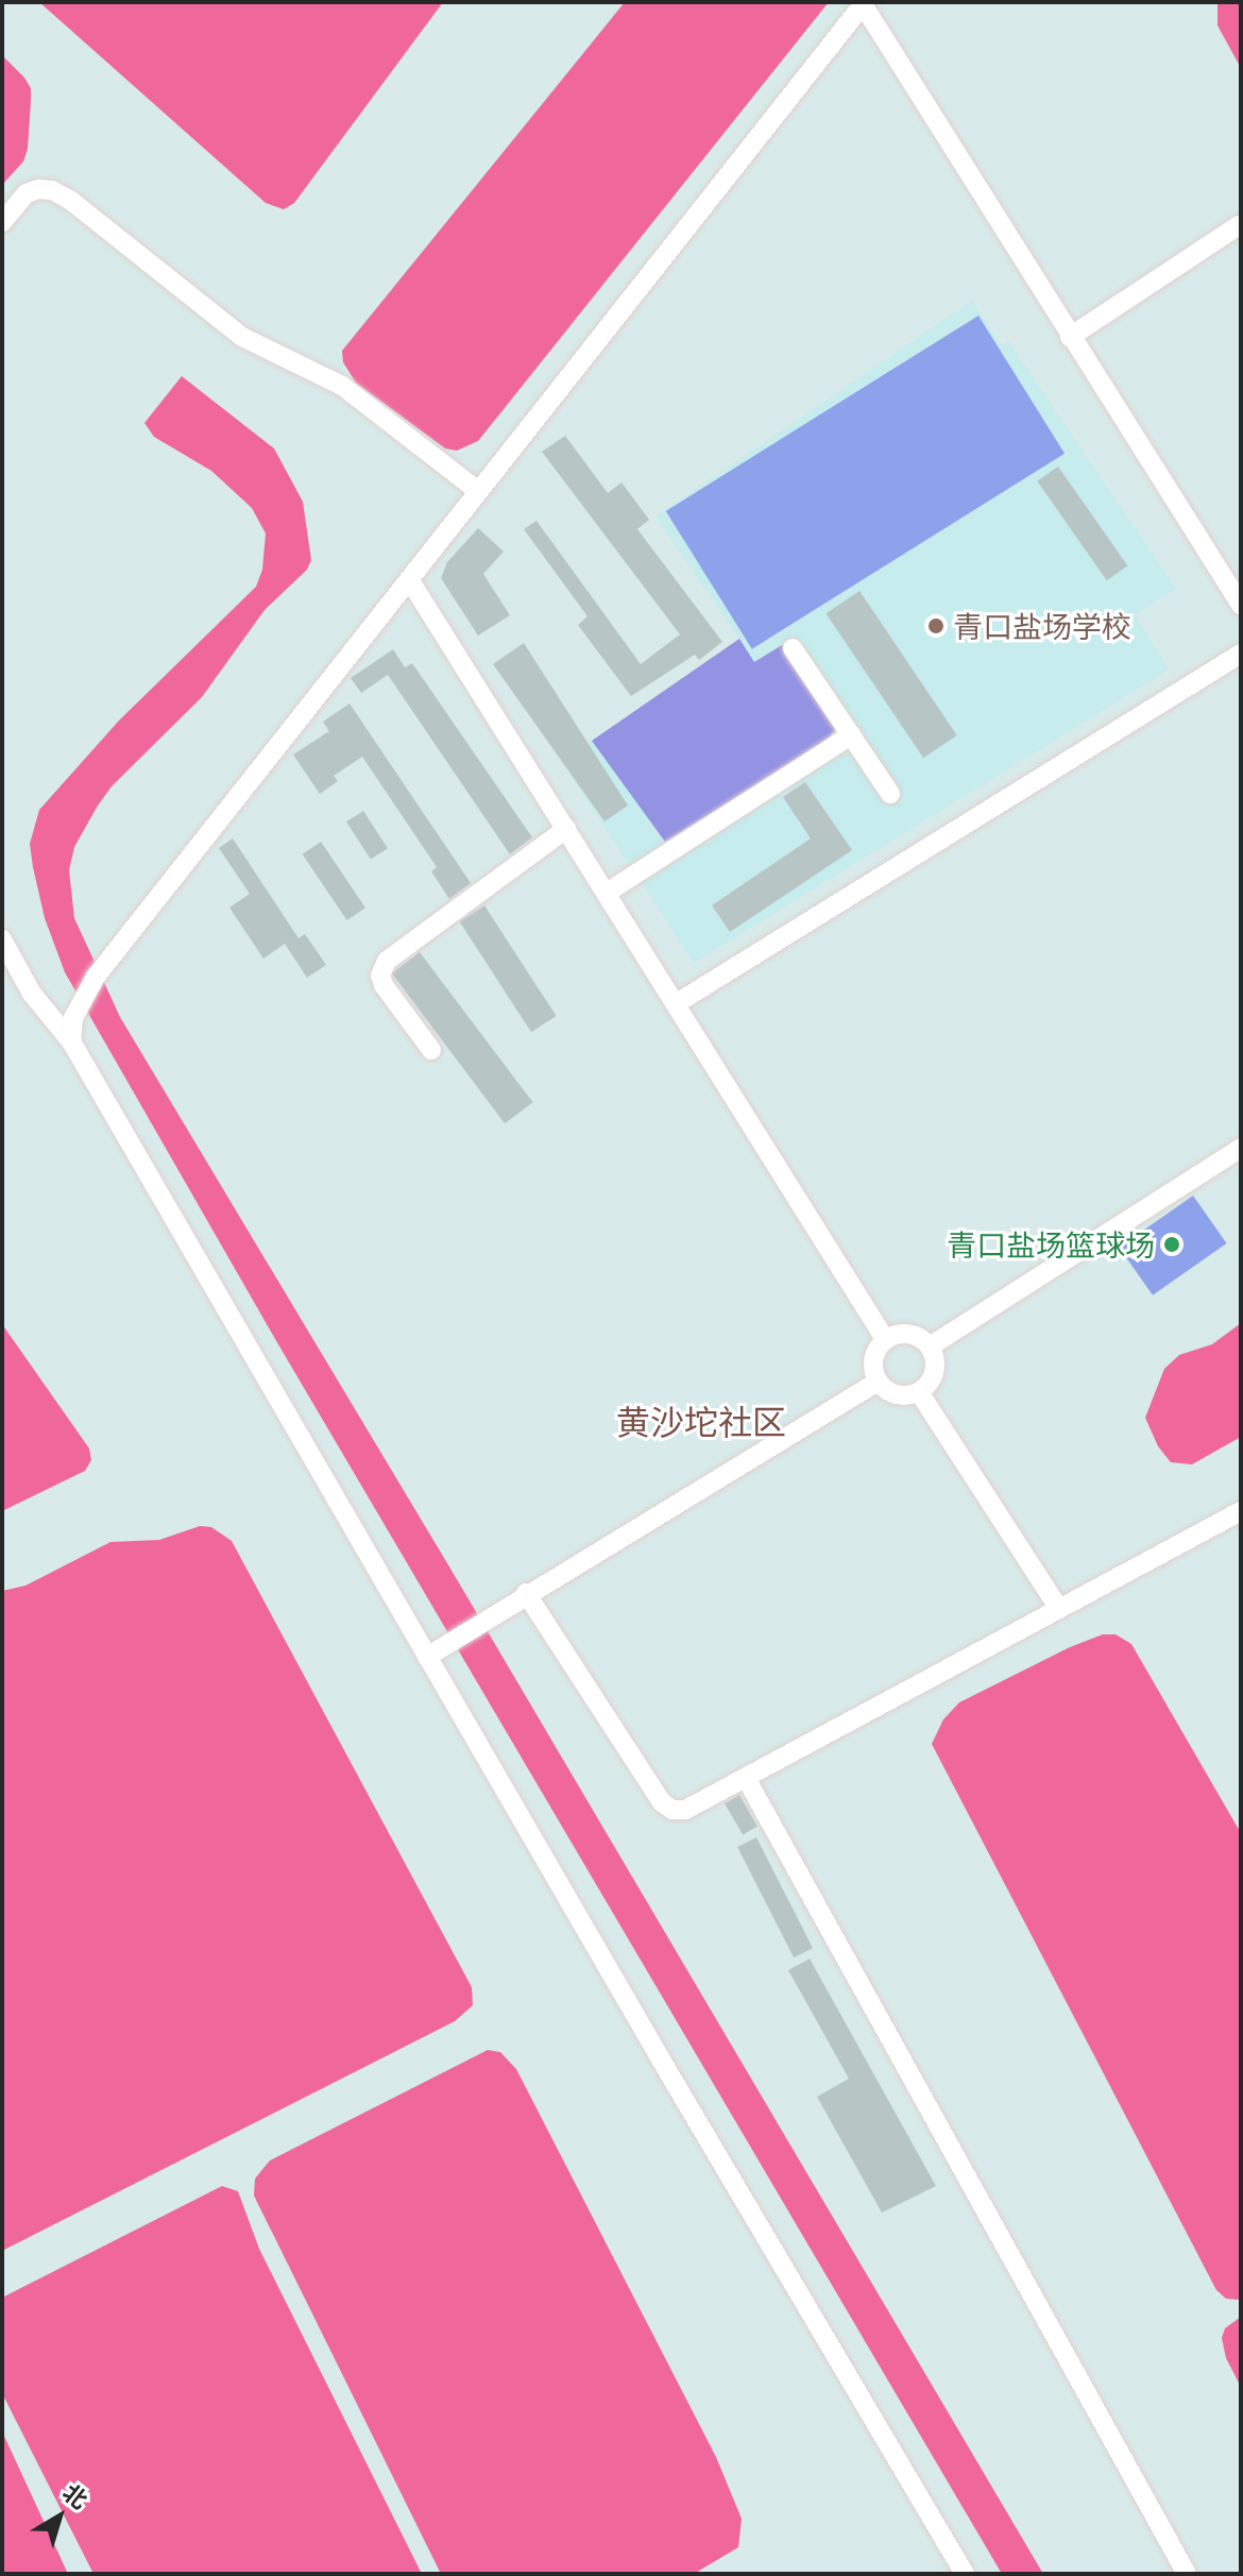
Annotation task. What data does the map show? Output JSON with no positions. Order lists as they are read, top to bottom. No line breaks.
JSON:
{"districts":["黄沙坨社区"],"places":["青口盐场学校","青口盐场篮球场"],"north":"top right"}
